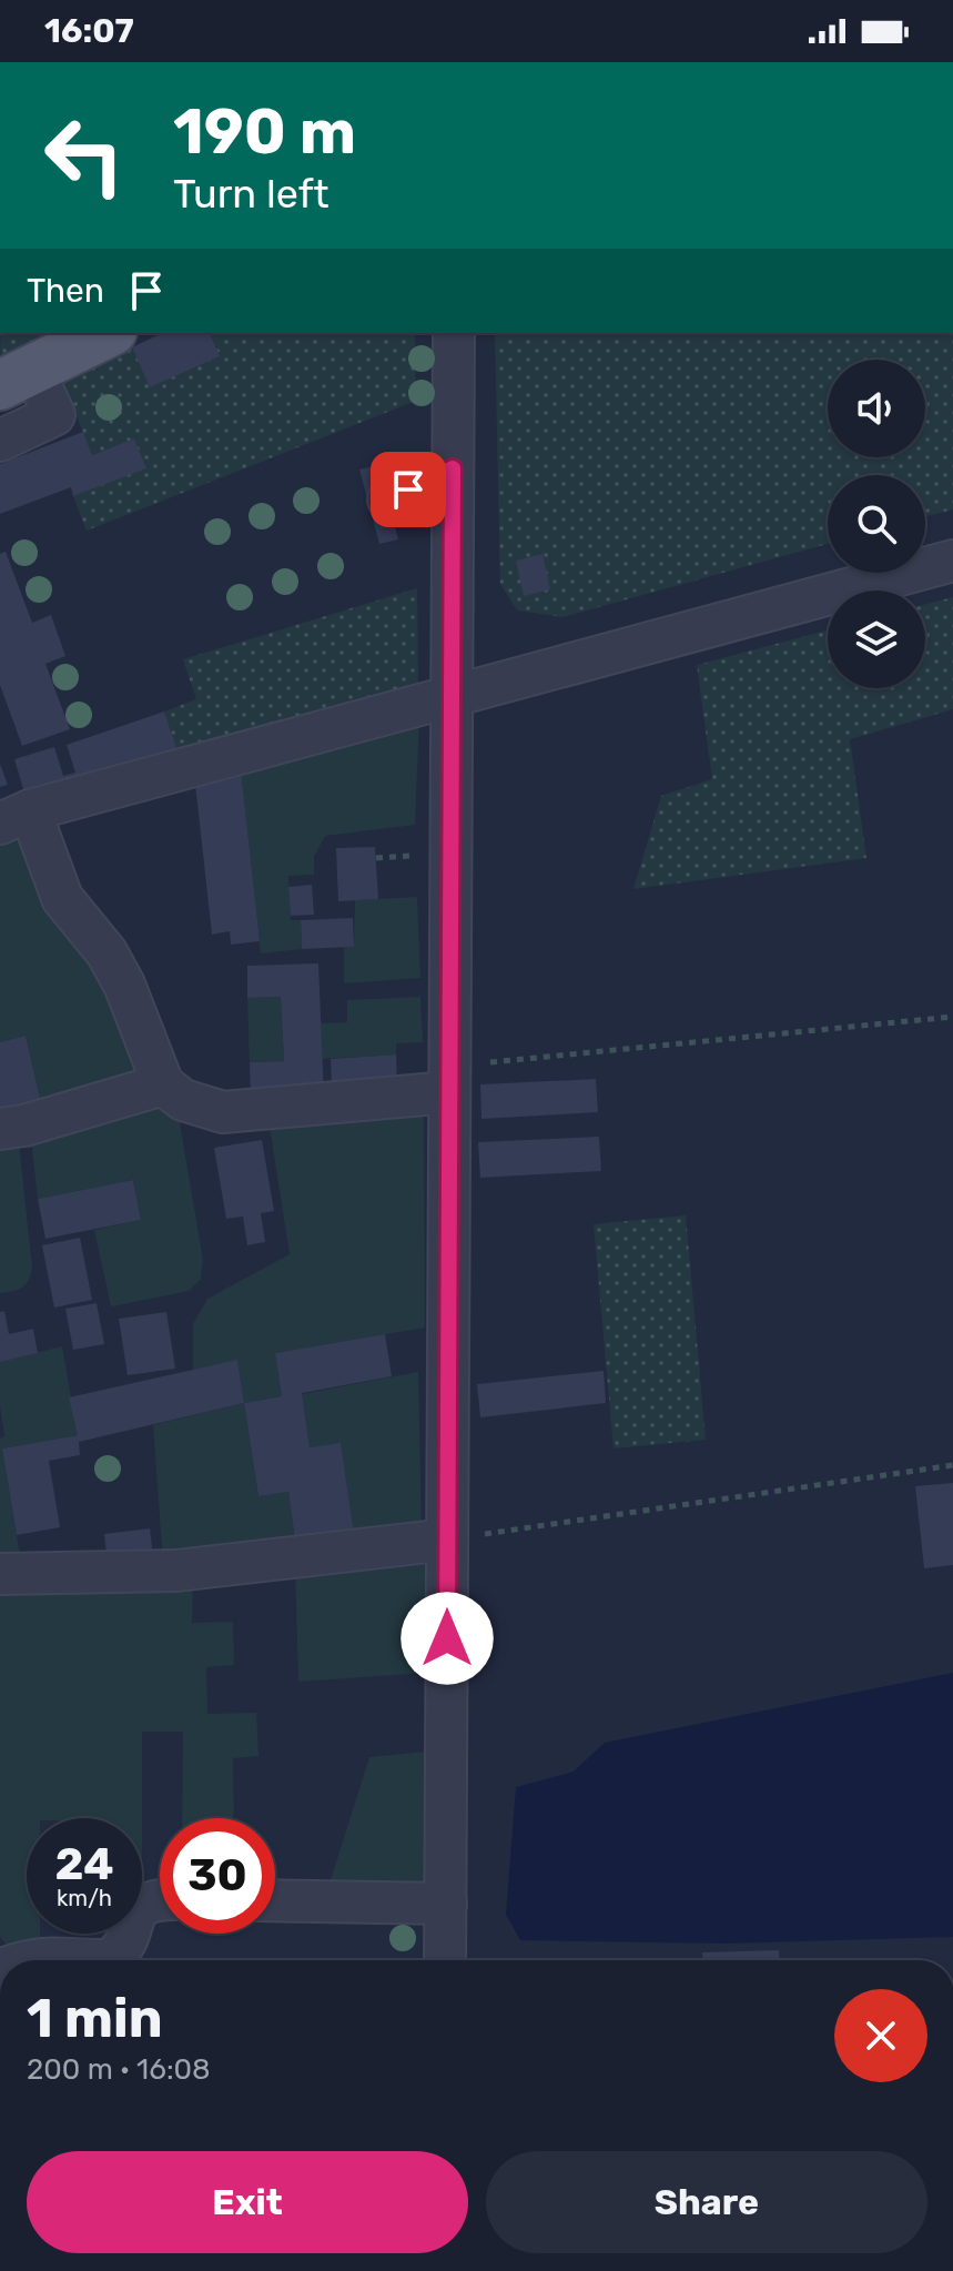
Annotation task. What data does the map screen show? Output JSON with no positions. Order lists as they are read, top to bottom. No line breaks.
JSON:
{"page":{"status":"16:07","turn":["190 m","Turn left"],"then":"Then","speed":"24 km/h","limit":"30","heading":["1 min","200 m · 16:08"],"buttons":["Exit","Share"]}}
